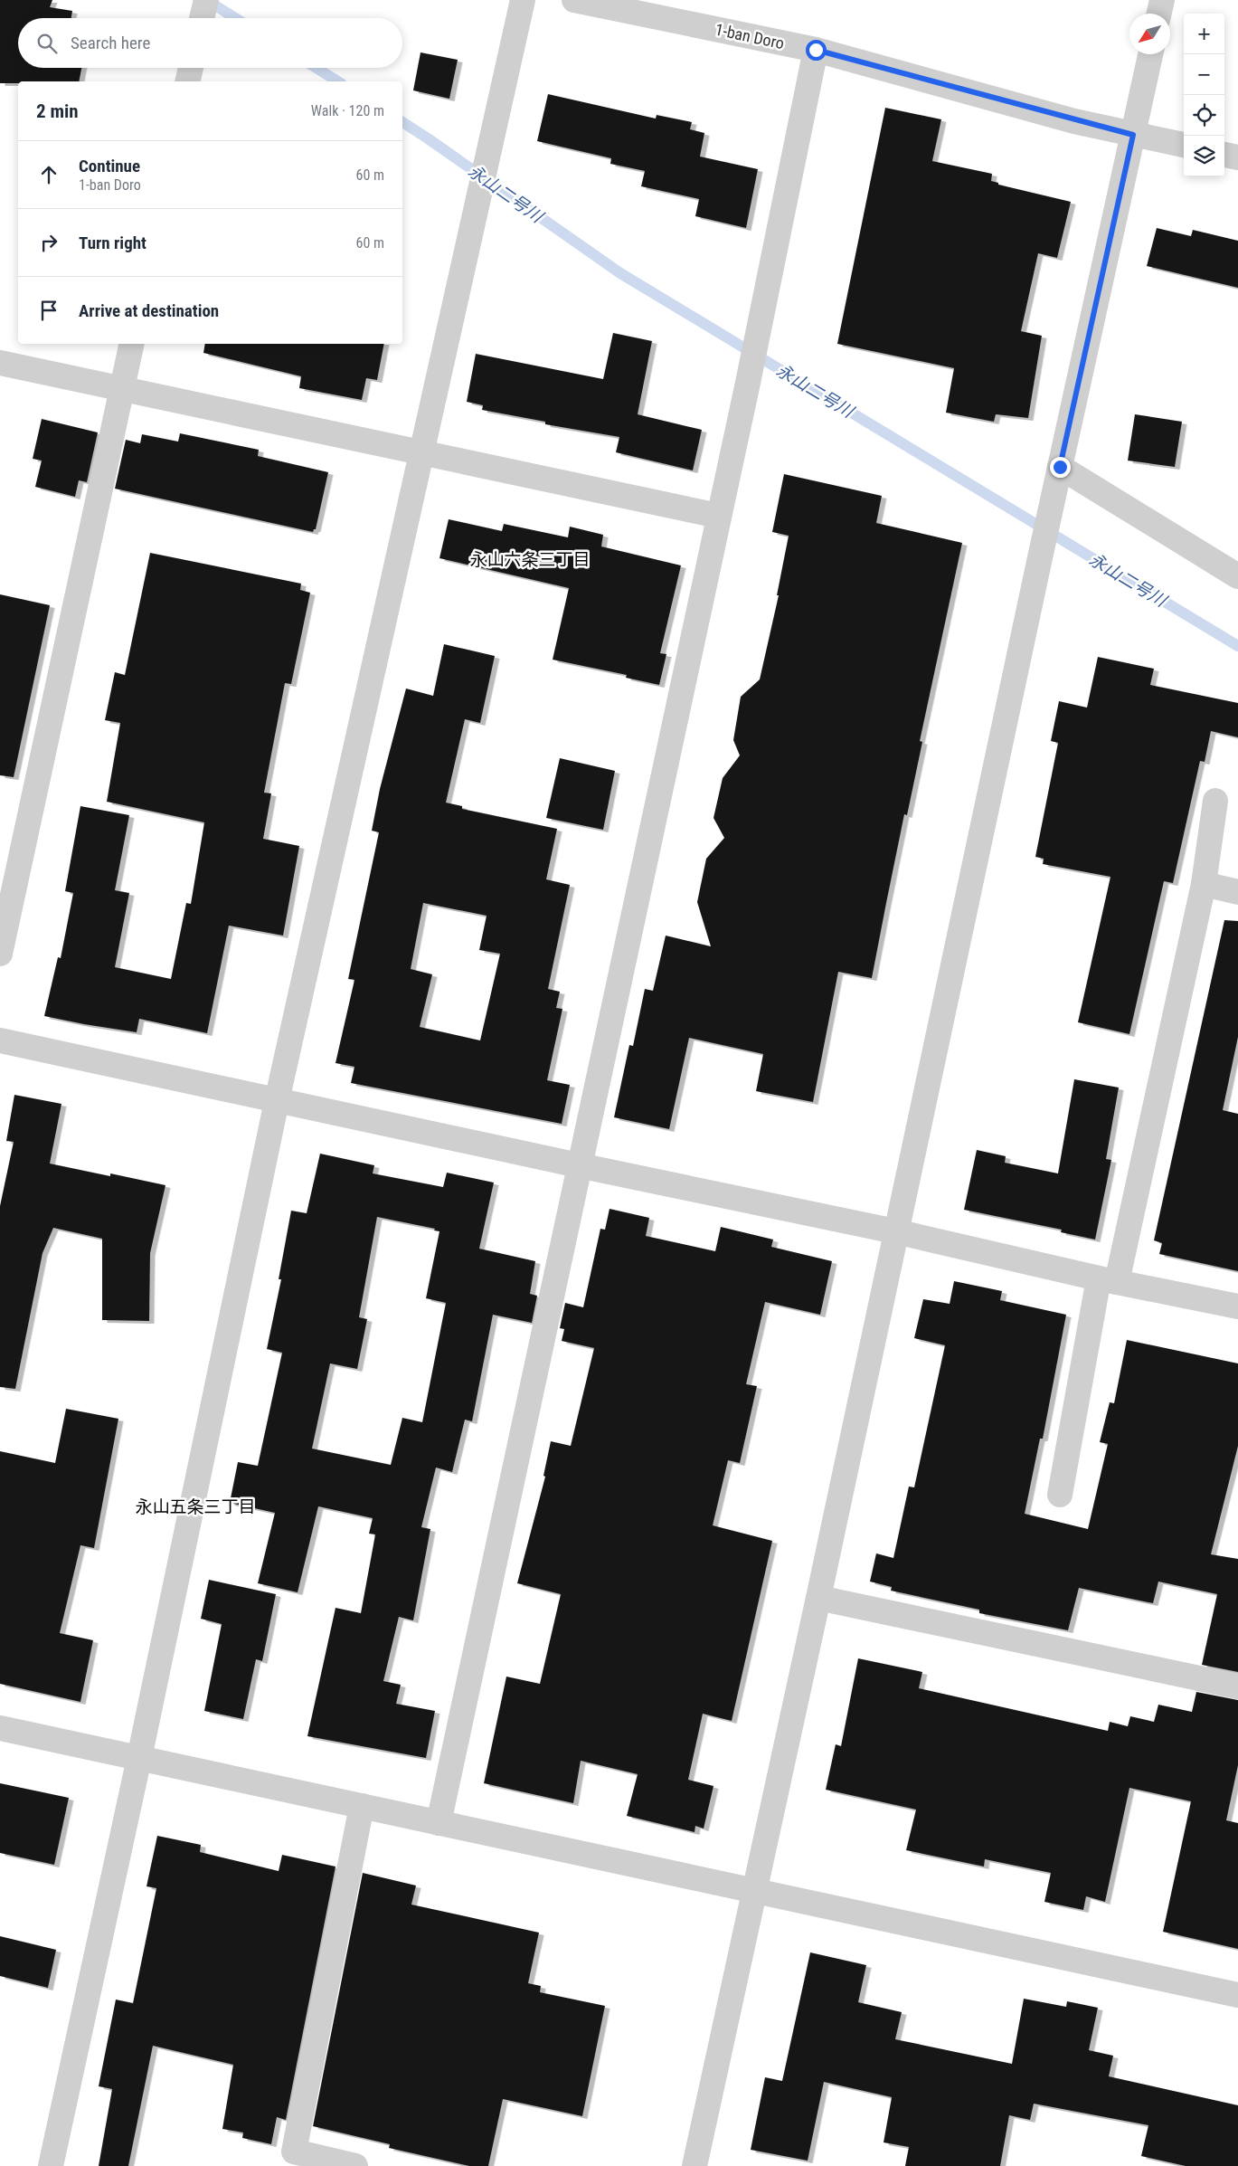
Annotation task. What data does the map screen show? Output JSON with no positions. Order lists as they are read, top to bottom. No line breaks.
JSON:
{"streets":{"street":["1-ban Doro"]},"districts":["永山六条三丁目","永山五条三丁目"],"water":["永山二号川"],"north":"bottom left","page":{"map_buttons":["+","−"],"search":"Search here","heading":["2 min","Walk · 120 m"],"list":[["Continue","1-ban Doro","60 m"],["Turn right","60 m"],"Arrive at destination"]}}
